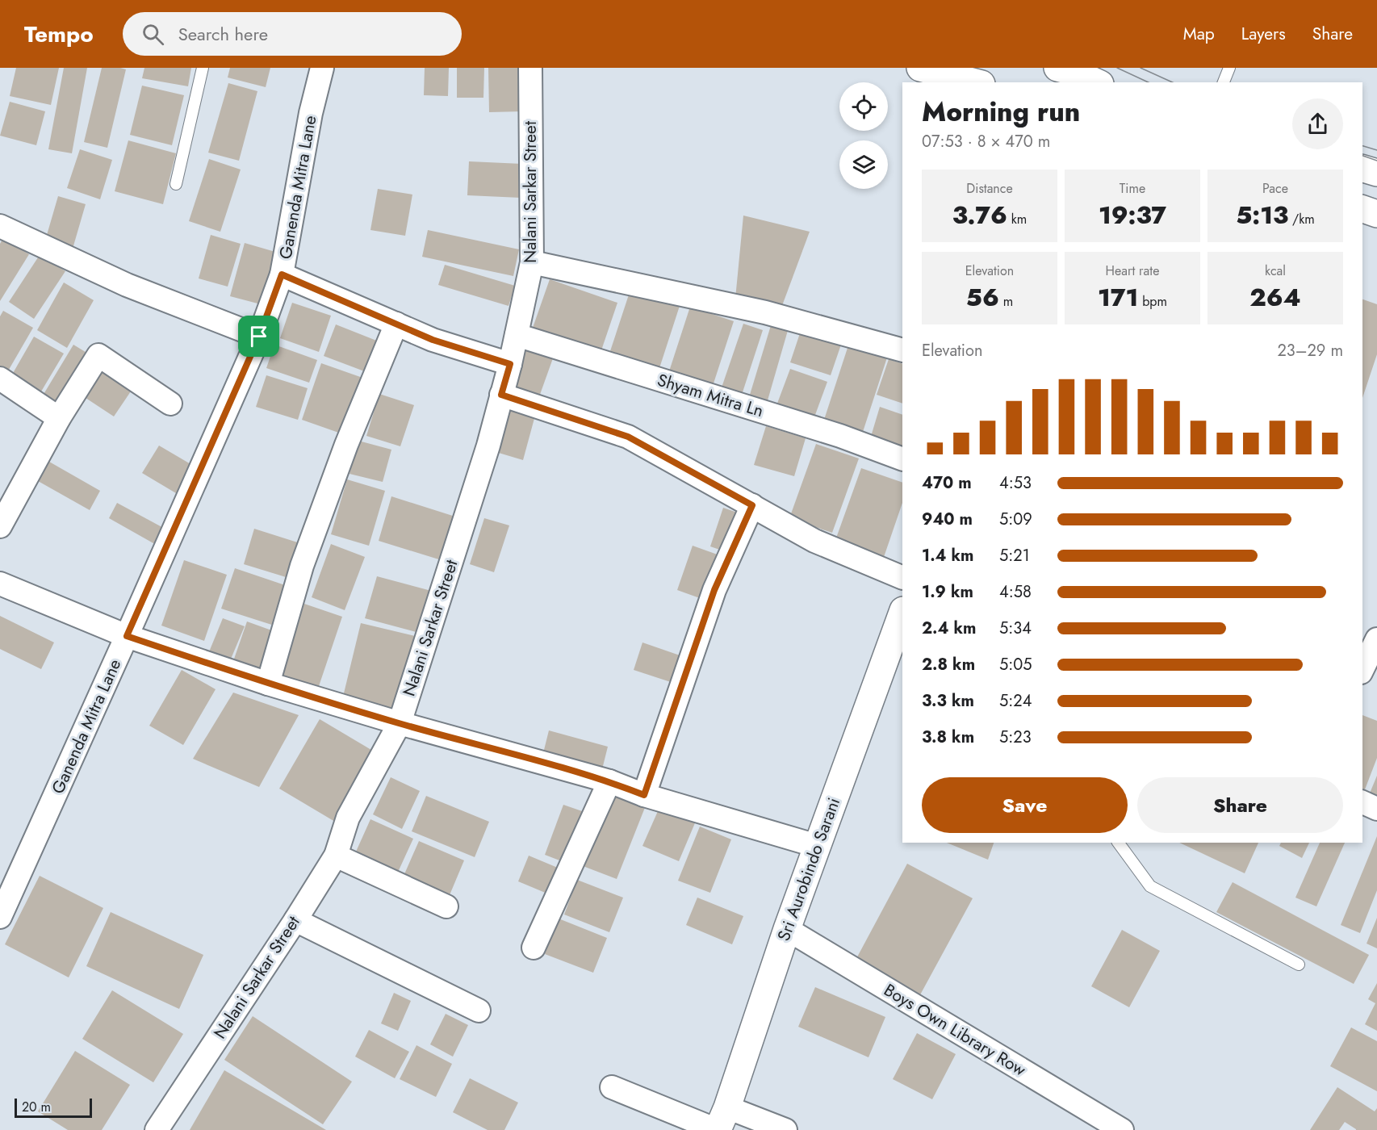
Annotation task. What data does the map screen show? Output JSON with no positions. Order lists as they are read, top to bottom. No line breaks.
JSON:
{"streets":{"main road":["Sri Aurobindo Sarani"],"street":["Ganenda Mitra Lane","Nalani Sarkar Street","Shyam Mitra Ln","Boys Own Library Row"]},"crossings":[["Nalani Sarkar Street","Shyam Mitra Ln"],["Sri Aurobindo Sarani","Boys Own Library Row"]],"scale_bar":"20 m","page":{"header":"Tempo","search":"Search here","nav":["Map","Layers","Share"],"heading":["Morning run","07:53 · 8 × 470 m"],"stats":[["Distance","3.76 km"],["Time","19:37"],["Pace","5:13 /km"],["Elevation","56 m"],["Heart rate","171 bpm"],["kcal","264"]],"chart":["Elevation","23–29 m"],"list":[{"name":"470 m","note":"4:53"},{"name":"940 m","note":"5:09"},{"name":"1.4 km","note":"5:21"},{"name":"1.9 km","note":"4:58"},{"name":"2.4 km","note":"5:34"},{"name":"2.8 km","note":"5:05"},{"name":"3.3 km","note":"5:24"},{"name":"3.8 km","note":"5:23"}],"buttons":["Save","Share"],"scale":"20 m"}}
